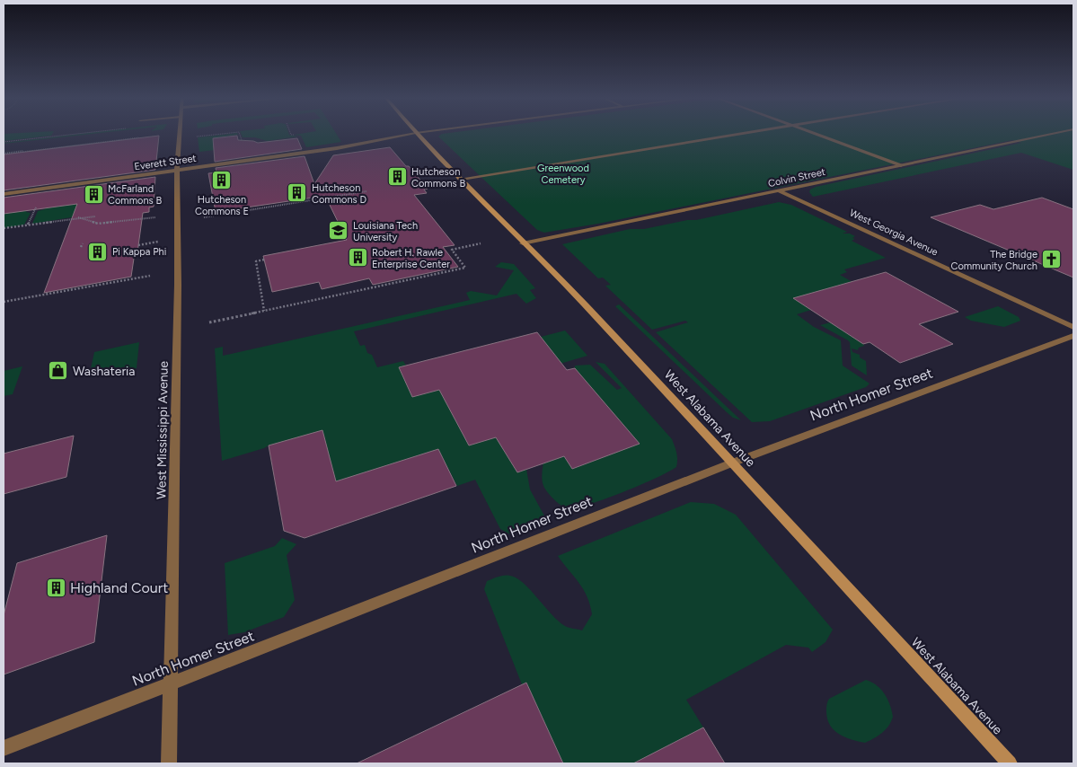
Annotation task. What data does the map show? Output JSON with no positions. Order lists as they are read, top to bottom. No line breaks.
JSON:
{"streets":{"main road":["West Alabama Avenue"],"street":["Everett Street","Colvin Street","West Georgia Avenue","North Homer Street","West Mississippi Avenue"]},"crossings":[["Everett Street","West Alabama Avenue"],["Everett Street","West Mississippi Avenue"],["Colvin Street","West Georgia Avenue"],["Colvin Street","West Alabama Avenue"],["North Homer Street","West Alabama Avenue"],["North Homer Street","West Mississippi Avenue"]],"parks":["Greenwood Cemetery"],"places":{"building":["Hutcheson Commons B","Hutcheson Commons E","Hutcheson Commons D","McFarland Commons B","Pi Kappa Phi","Robert H. Rawle Enterprise Center","Highland Court"],"school or university":["Louisiana Tech University"],"church":["The Bridge Community Church"],"shop":["Washateria"]}}
